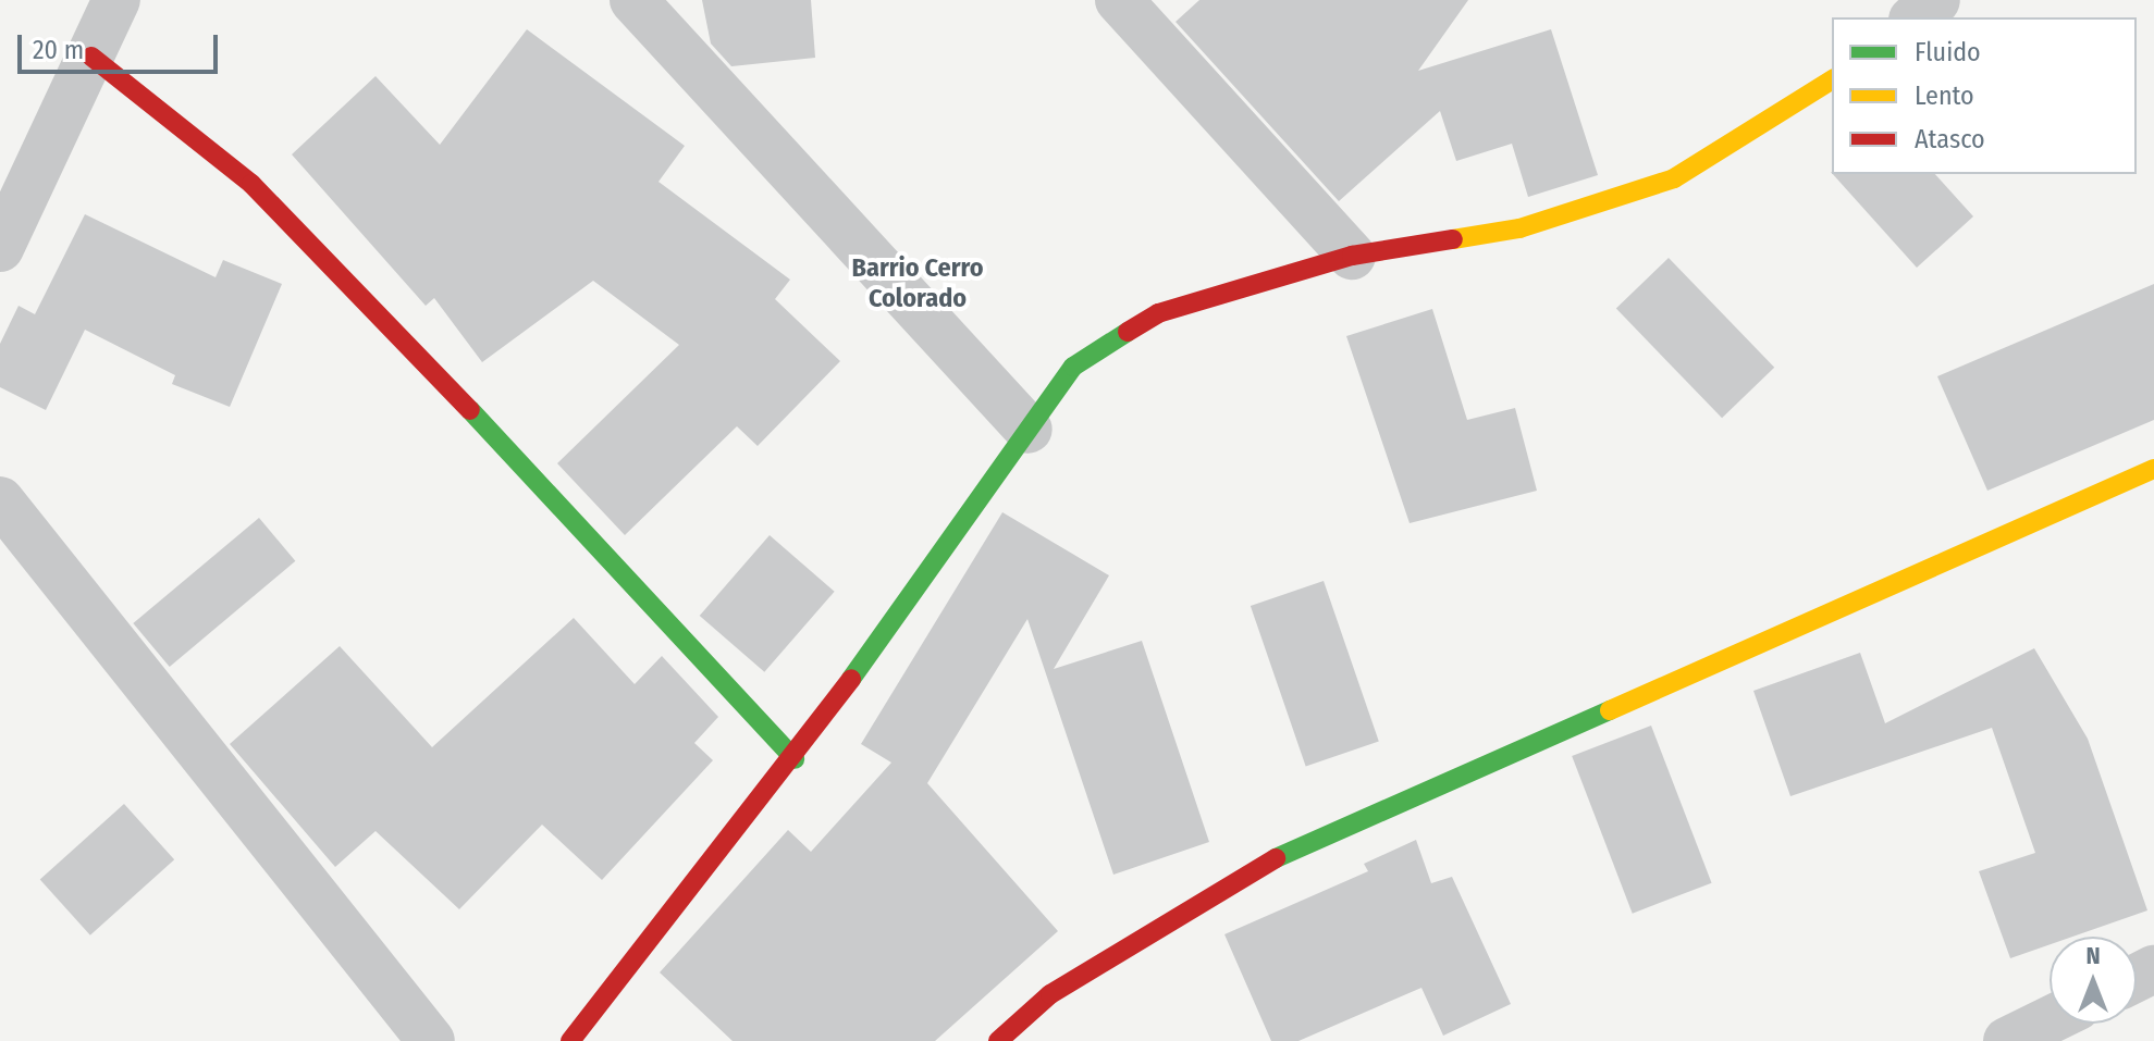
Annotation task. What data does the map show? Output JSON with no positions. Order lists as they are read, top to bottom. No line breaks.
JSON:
{"districts":["Barrio Cerro Colorado"],"legend":["Fluido","Lento","Atasco"],"scale_bar":"20 m","north":"top"}
